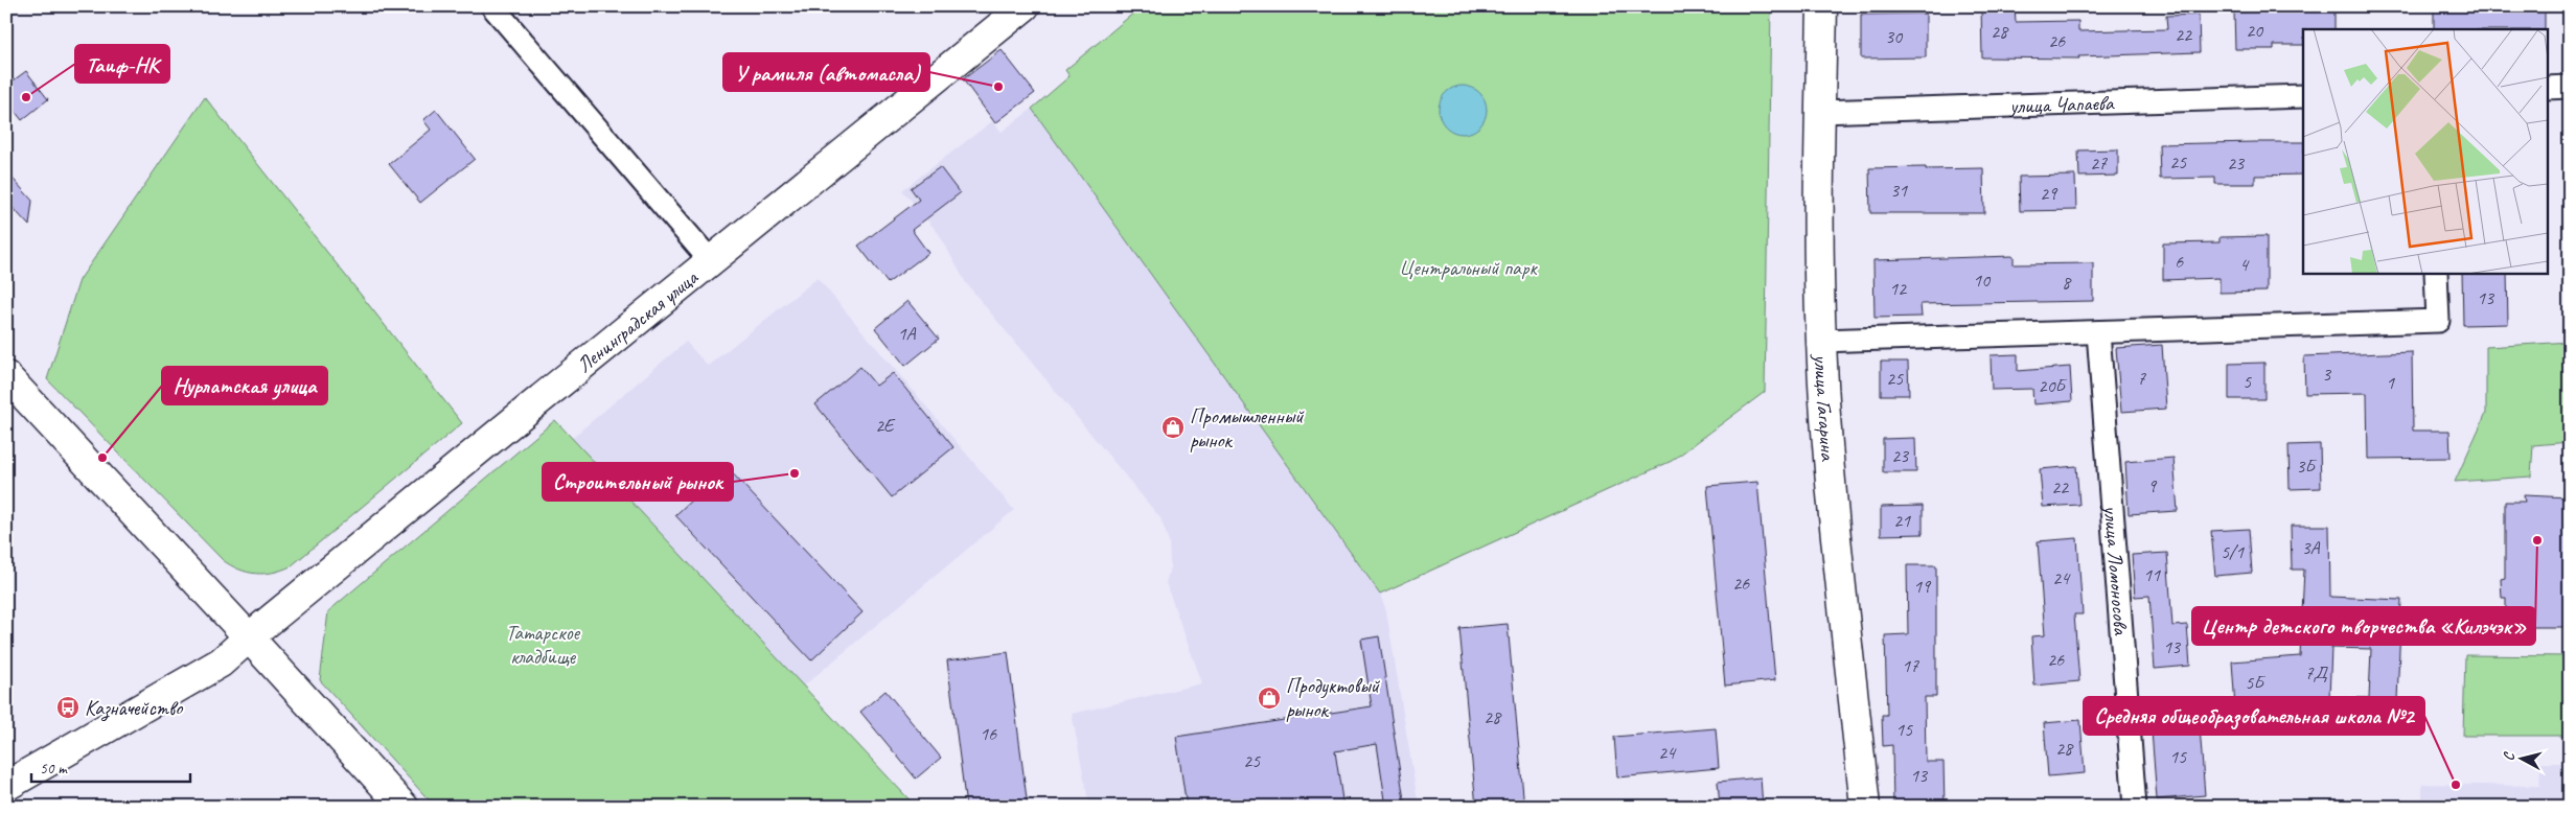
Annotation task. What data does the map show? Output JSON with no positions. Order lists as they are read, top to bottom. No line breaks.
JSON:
{"streets":{"main road":["Ленинградская улица","улица Гагарина"],"street":["улица Чапаева","улица Ломоносова"]},"crossings":[["улица Чапаева","улица Гагарина"]],"parks":["Центральный парк","Татарское кладбище"],"places":{"other":["У рамиля (автомасла)","Таиф-НК","Нурлатская улица","Строительный рынок","Центр детского творчества «Килэчэк»","Средняя общеобразовательная школа №2"],"shop":["Промышленный рынок","Продуктовый рынок"],"bus stop":["Казначейство"]},"house_numbers":["20","28","22","30","26","25","27","23","31","29","6","4","10","8","12","13","1А","3","25","7","5","1","20Б","2Е","23","3Б","9","22","21","3А","5/1","11","24","26","19","13","26","17","7Д","5Б","28","15","16","28","24","15","25","13"],"scale_bar":"50 m","north":"left"}
